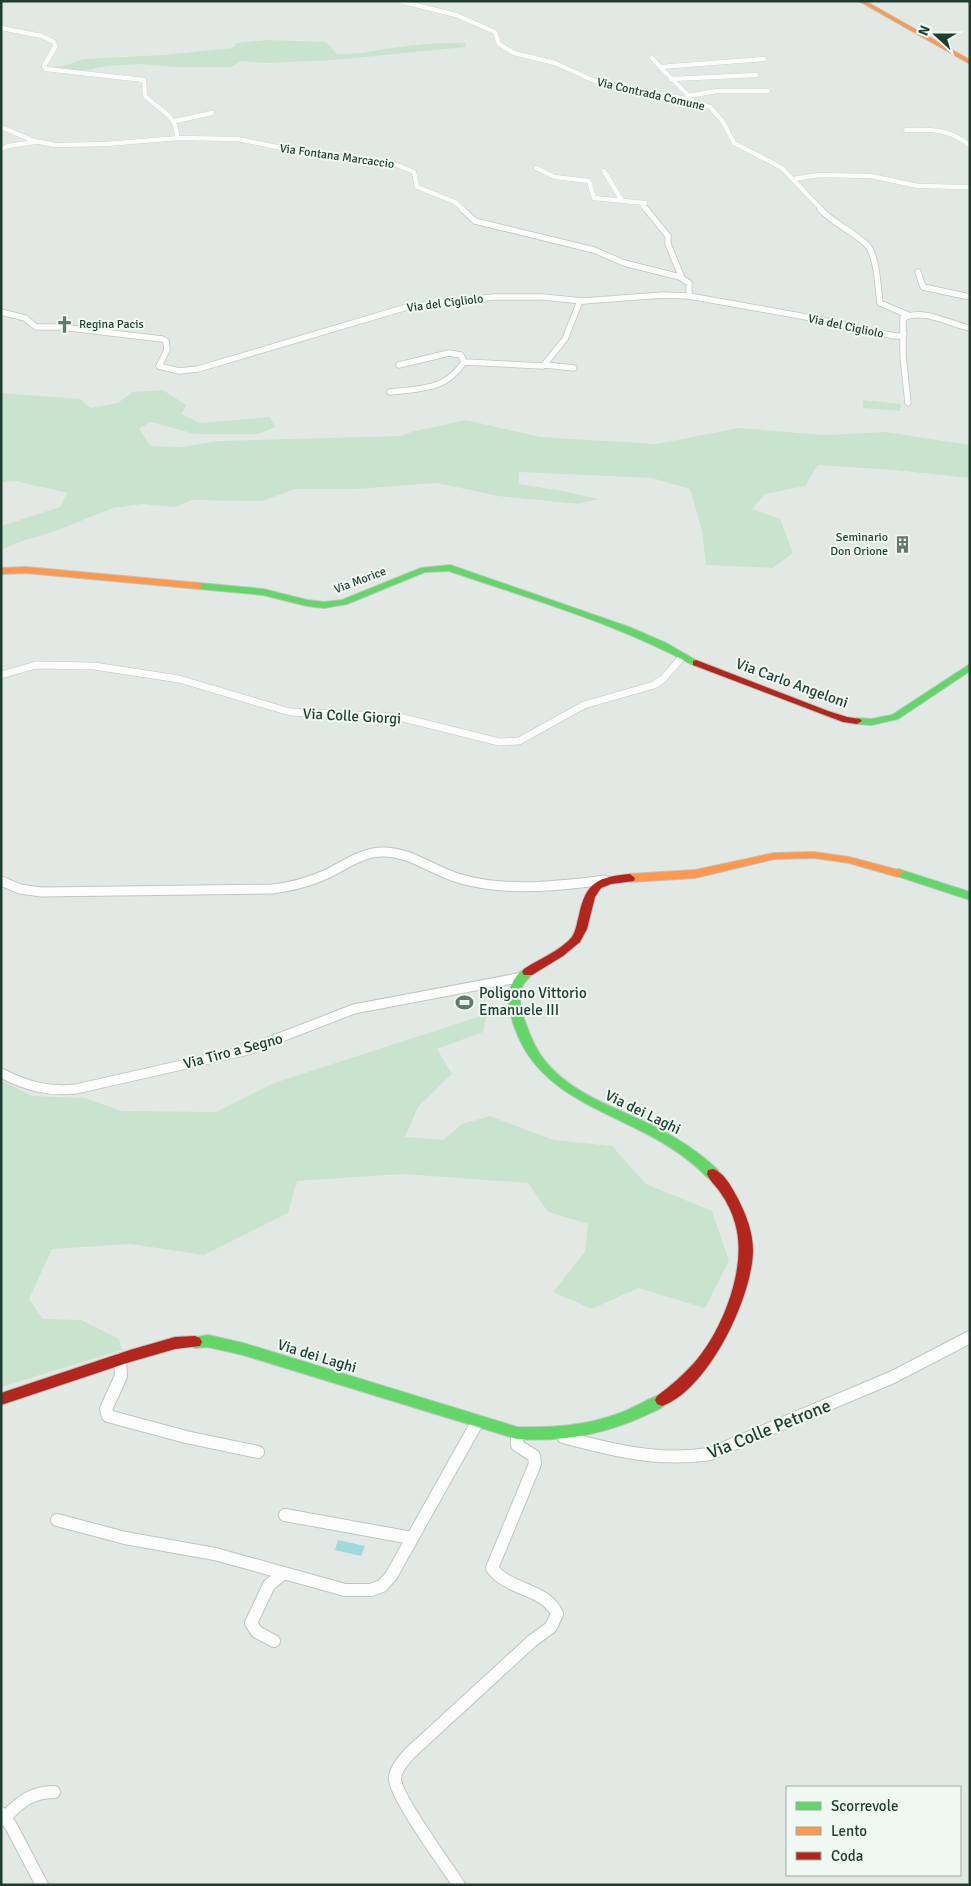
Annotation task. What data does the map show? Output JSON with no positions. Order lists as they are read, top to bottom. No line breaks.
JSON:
{"streets":{"main road":["Via Morice","Via Carlo Angeloni","Via dei Laghi"],"street":["Via Contrada Comune","Via Fontana Marcaccio","Via del Cigliolo","Via Colle Giorgi","Via Tiro a Segno","Via Colle Petrone"]},"crossings":[["Via Contrada Comune","Via del Cigliolo"],["Via Morice","Via Carlo Angeloni"],["Via Morice","Via Colle Giorgi"],["Via Carlo Angeloni","Via Colle Giorgi"],["Via Tiro a Segno","Via dei Laghi"],["Via dei Laghi","Via Colle Petrone"]],"places":{"church":["Regina Pacis"],"building":["Seminario Don Orione"],"sports":["Poligono Vittorio Emanuele III"]},"legend":["Scorrevole","Lento","Coda"],"north":"left"}
